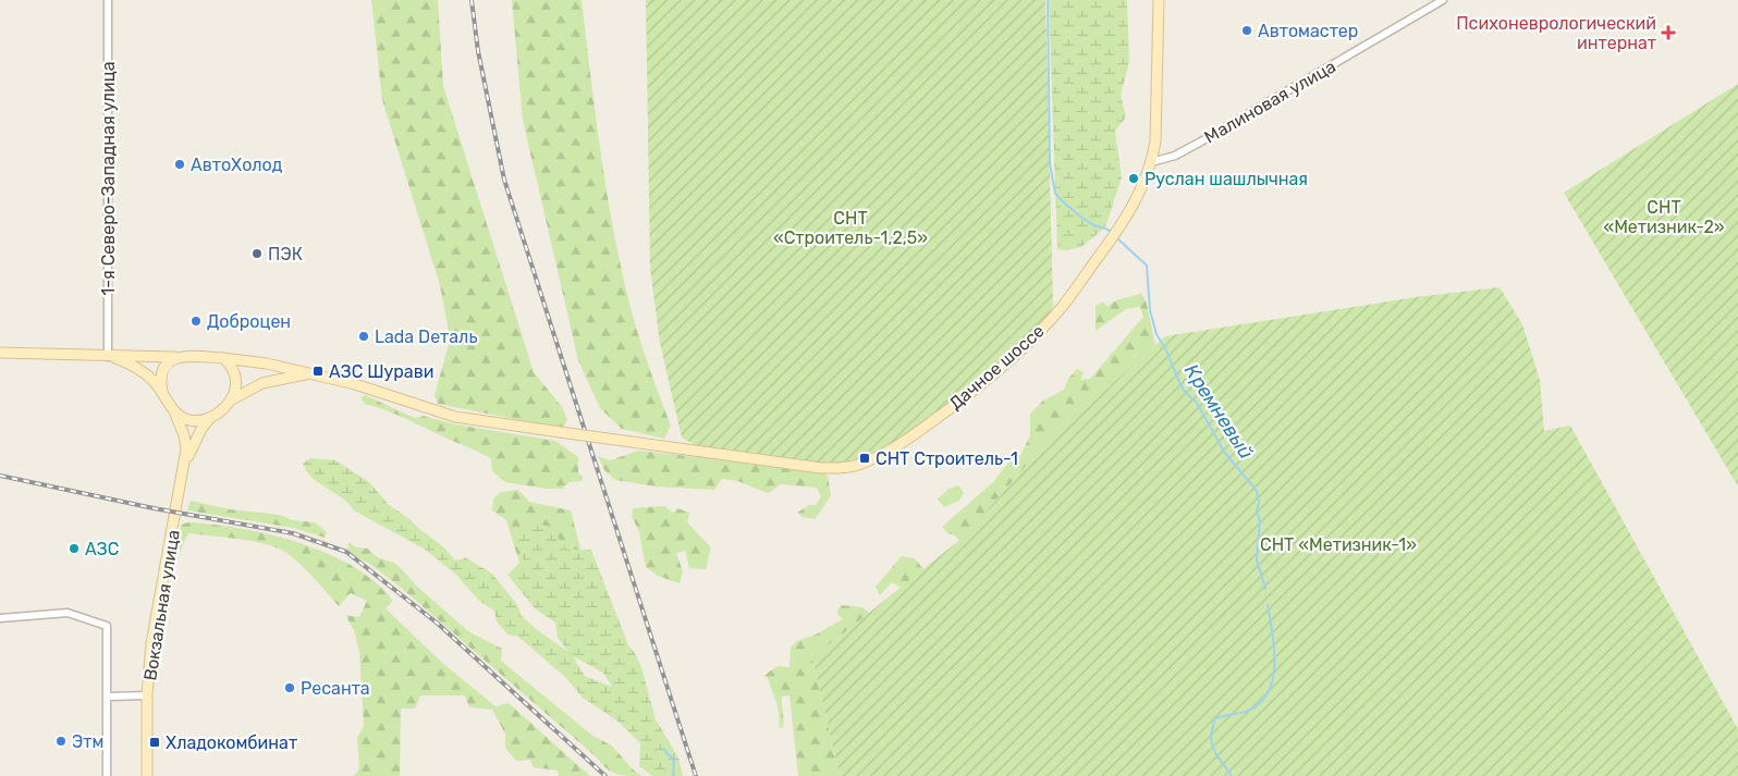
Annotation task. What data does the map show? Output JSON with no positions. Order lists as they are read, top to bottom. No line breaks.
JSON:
{"streets":{"main road":["Дачное шоссе","Вокзальная улица"],"street":["Малиновая улица","1-я Северо-Западная улица"]},"crossings":[["Малиновая улица","Дачное шоссе"]],"water":["Кремневый"],"parks":["СНТ «Метизник-2»","СНТ «Строитель-1,2,5»","СНТ «Метизник-1»"],"places":{"other":["Автомастер","АвтоХолод","Руслан шашлычная","ПЭК","Доброцен","Lada Dеталь","АЗС","Ресанта","Этм"],"health":["Психоневрологический интернат"],"transit":["АЗС Шурави","СНТ Строитель-1","Хладокомбинат"]}}
